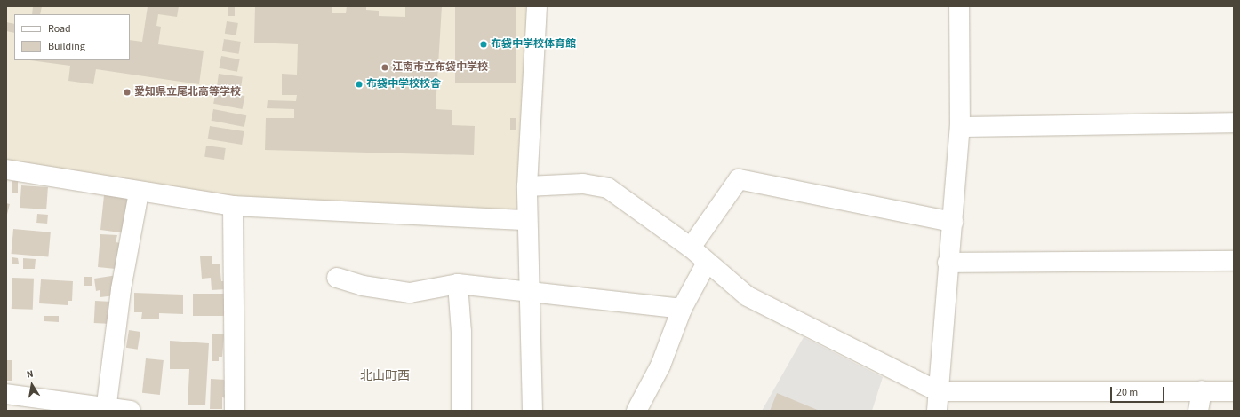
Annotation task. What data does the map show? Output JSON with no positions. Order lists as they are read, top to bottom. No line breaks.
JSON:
{"districts":["北山町西"],"places":["布袋中学校体育館","江南市立布袋中学校","布袋中学校校舎","愛知県立尾北高等学校"],"legend":["Road","Building"],"scale_bar":"20 m","north":"top"}
